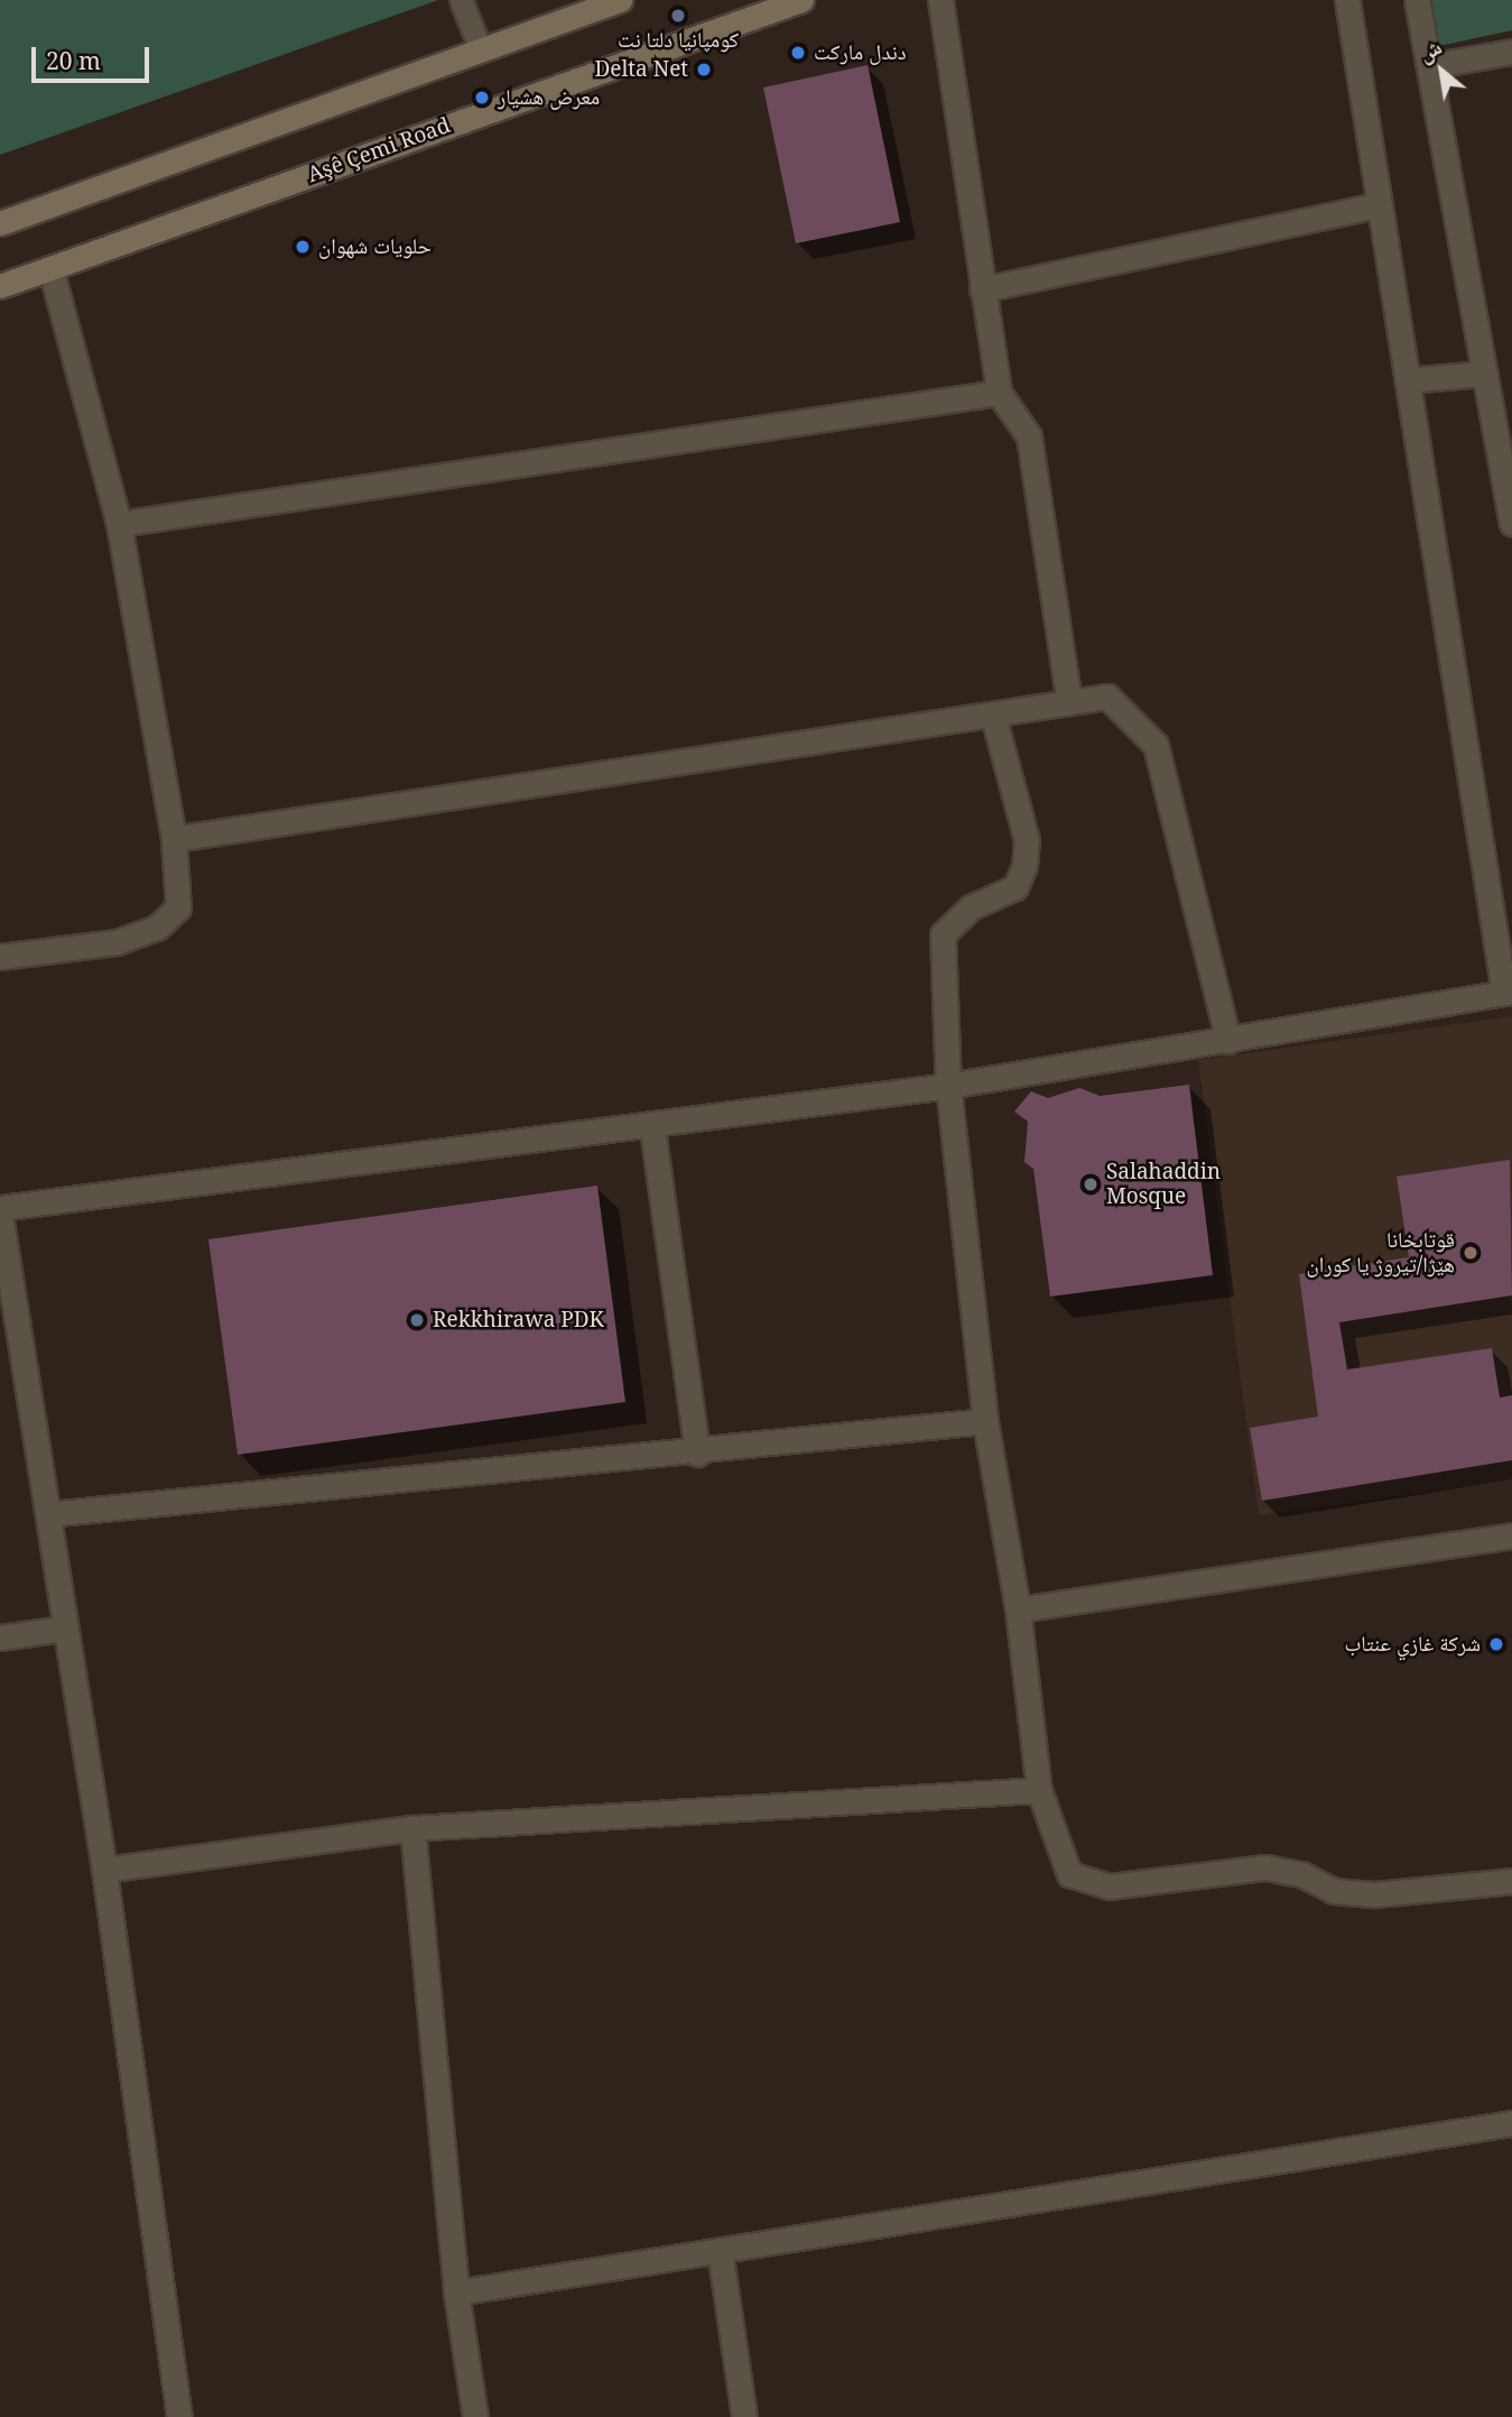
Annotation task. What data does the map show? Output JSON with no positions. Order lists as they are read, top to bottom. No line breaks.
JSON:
{"streets":{"main road":["Aşê Çemi Road"]},"places":["كومپانيا دلتا نت","دندل مارکت","Delta Net","معرض هشيار","حلويات شهوان","Salahaddin Mosque","قوتابخانا هێژا/تيروژ يا كوران","Rekkhirawa PDK","شركة غازي عنتاب"],"scale_bar":"20 m","north":"top left"}
